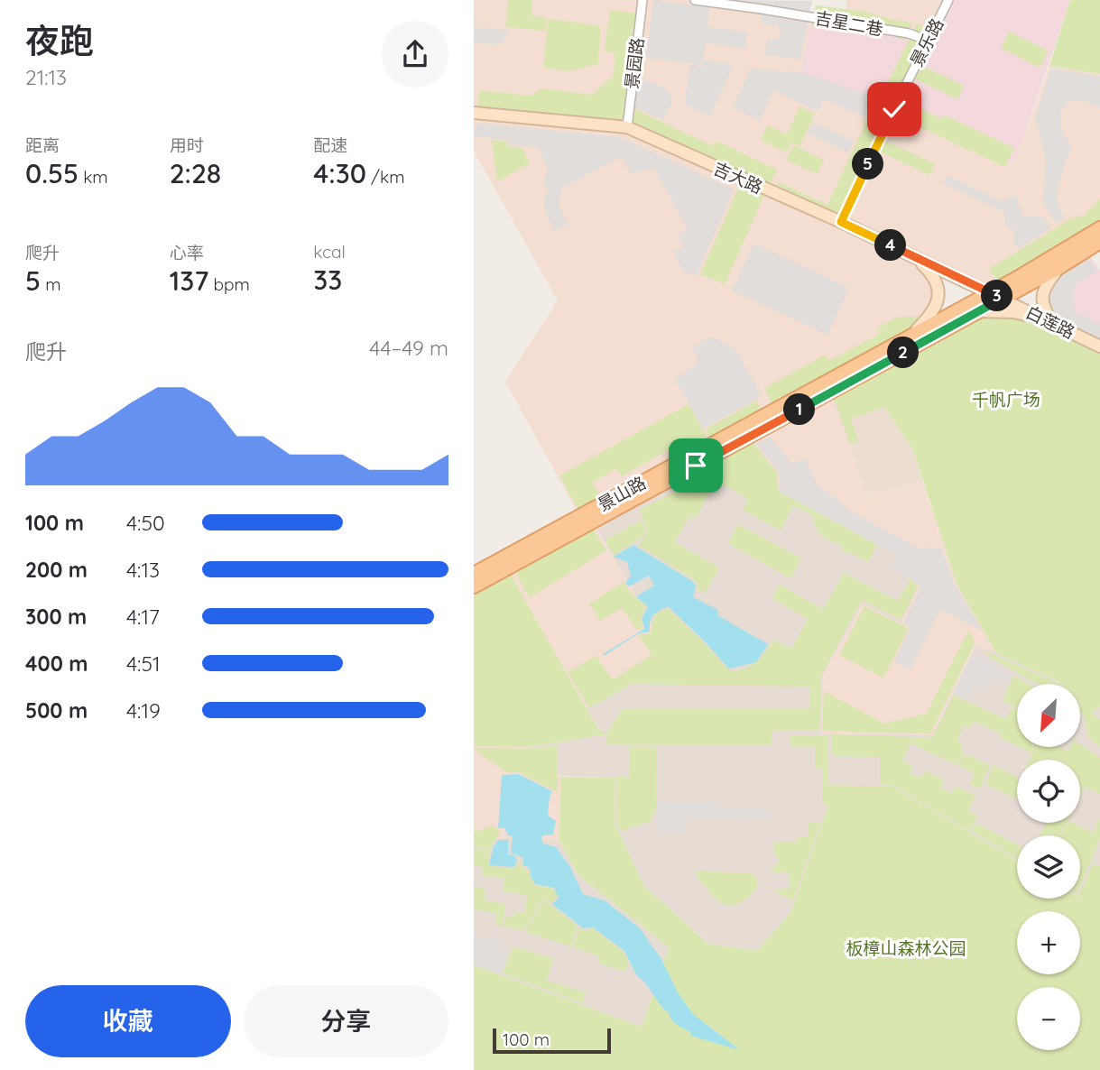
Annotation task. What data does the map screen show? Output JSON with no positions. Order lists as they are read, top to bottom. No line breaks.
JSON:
{"streets":{"main road":["吉大路","白莲路","景山路"],"street":["吉星二巷","景乐路","景园路"]},"crossings":[["吉星二巷","景乐路"],["景乐路","吉大路"],["景园路","吉大路"],["吉大路","白莲路"],["吉大路","景山路"],["白莲路","景山路"]],"parks":["千帆广场","板樟山森林公园"],"scale_bar":"100 m","north":"bottom left","page":{"heading":["夜跑","21:13"],"stats":[["距离","0.55 km"],["用时","2:28"],["配速","4:30 /km"],["爬升","5 m"],["心率","137 bpm"],["kcal","33"]],"pins":["5","4","3","2","1"],"chart":["爬升","44–49 m"],"list":[{"name":"100 m","note":"4:50"},{"name":"200 m","note":"4:13"},{"name":"300 m","note":"4:17"},{"name":"400 m","note":"4:51"},{"name":"500 m","note":"4:19"}],"map_buttons":["+","−"],"buttons":["收藏","分享"],"scale":"100 m"}}
